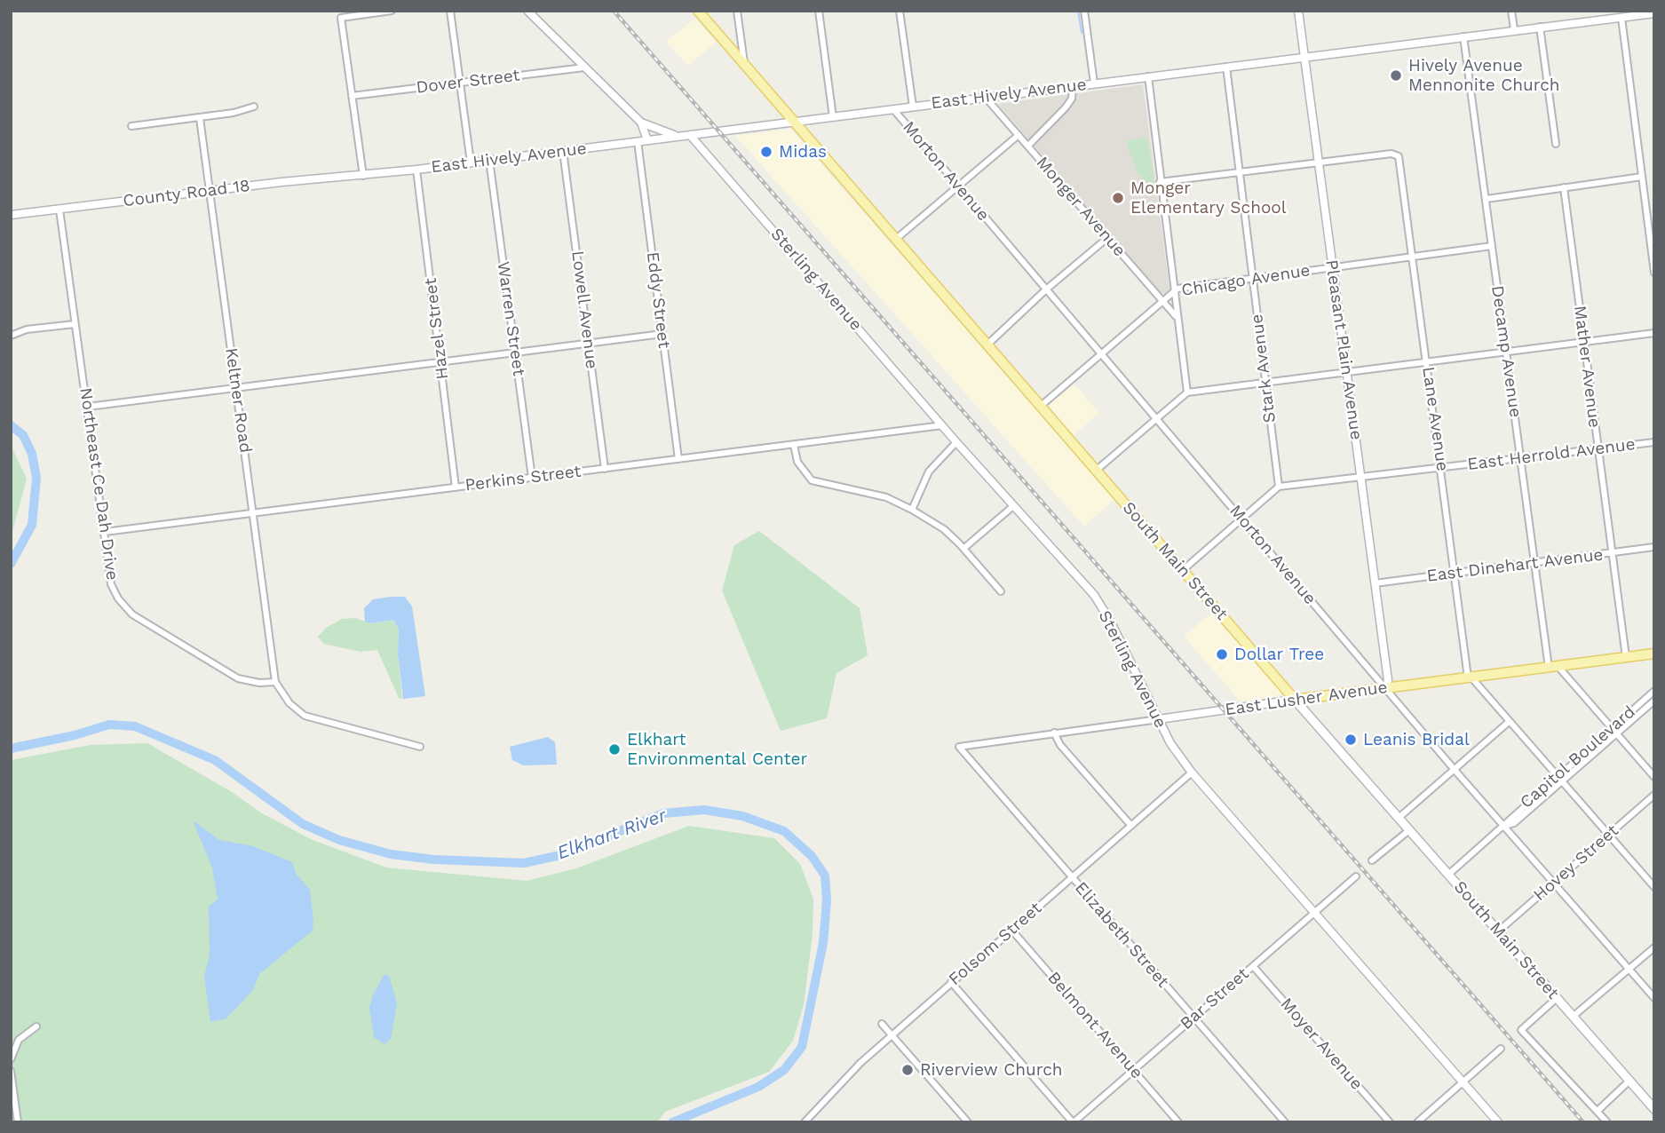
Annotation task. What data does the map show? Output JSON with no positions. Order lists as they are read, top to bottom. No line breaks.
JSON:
{"streets":{"main road":["South Main Street","East Lusher Avenue"],"street":["Dover Street","East Hively Avenue","Morton Avenue","County Road 18","Monger Avenue","Sterling Avenue","Chicago Avenue","Eddy Street","Lowell Avenue","Warren Street","Hazel Street","Pleasant Plain Avenue","Decamp Avenue","Mather Avenue","Stark Avenue","Keltner Road","Lane Avenue","East Herrold Avenue","Perkins Street","Northeast Ce Dah Drive","East Dinehart Avenue","Capitol Boulevard","Hovey Street","Elizabeth Street","Folsom Street","Bar Street","Belmont Avenue","Moyer Avenue"]},"crossings":[["East Hively Avenue","Morton Avenue"],["East Hively Avenue","County Road 18"],["East Hively Avenue","Monger Avenue"],["East Hively Avenue","Sterling Avenue"],["East Hively Avenue","Eddy Street"],["East Hively Avenue","Lowell Avenue"],["East Hively Avenue","Warren Street"],["East Hively Avenue","Hazel Street"],["East Hively Avenue","Pleasant Plain Avenue"],["East Hively Avenue","Decamp Avenue"],["East Hively Avenue","Stark Avenue"],["East Hively Avenue","South Main Street"],["Morton Avenue","Chicago Avenue"],["Morton Avenue","Pleasant Plain Avenue"],["Morton Avenue","East Lusher Avenue"],["Morton Avenue","Capitol Boulevard"],["Morton Avenue","Hovey Street"],["County Road 18","Keltner Road"],["County Road 18","Northeast Ce Dah Drive"],["Monger Avenue","Chicago Avenue"],["Sterling Avenue","Perkins Street"],["Sterling Avenue","East Lusher Avenue"],["Sterling Avenue","Folsom Street"],["Sterling Avenue","Bar Street"],["Chicago Avenue","Pleasant Plain Avenue"],["Chicago Avenue","Decamp Avenue"],["Chicago Avenue","Stark Avenue"],["Chicago Avenue","Lane Avenue"],["Chicago Avenue","South Main Street"],["Eddy Street","Perkins Street"],["Lowell Avenue","Perkins Street"],["Warren Street","Perkins Street"],["Hazel Street","Perkins Street"],["Pleasant Plain Avenue","Lane Avenue"],["Pleasant Plain Avenue","East Herrold Avenue"],["Pleasant Plain Avenue","East Dinehart Avenue"],["Pleasant Plain Avenue","East Lusher Avenue"],["Decamp Avenue","East Herrold Avenue"],["Decamp Avenue","East Dinehart Avenue"],["Decamp Avenue","East Lusher Avenue"],["Mather Avenue","East Herrold Avenue"],["Mather Avenue","East Dinehart Avenue"],["Mather Avenue","East Lusher Avenue"],["Stark Avenue","East Herrold Avenue"],["Keltner Road","Perkins Street"],["Keltner Road","Northeast Ce Dah Drive"],["Lane Avenue","East Herrold Avenue"],["Lane Avenue","East Dinehart Avenue"],["Lane Avenue","East Lusher Avenue"],["Perkins Street","Northeast Ce Dah Drive"],["South Main Street","East Lusher Avenue"],["South Main Street","Capitol Boulevard"],["South Main Street","Hovey Street"],["East Lusher Avenue","Elizabeth Street"],["Elizabeth Street","Folsom Street"],["Elizabeth Street","Bar Street"],["Folsom Street","Belmont Avenue"],["Bar Street","Belmont Avenue"],["Bar Street","Moyer Avenue"]],"water":["Elkhart River"],"places":["Hively Avenue Mennonite Church","Midas","Monger Elementary School","Dollar Tree","Leanis Bridal","Elkhart Environmental Center","Riverview Church"]}
